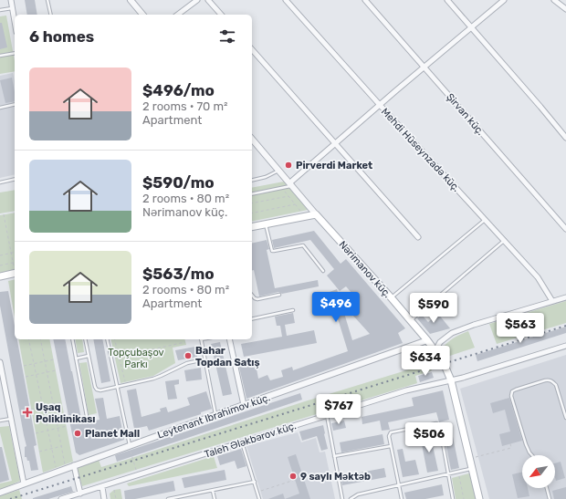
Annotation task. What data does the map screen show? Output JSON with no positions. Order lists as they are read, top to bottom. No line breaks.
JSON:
{"streets":{"main road":["Nərimanov küç."],"street":["Şirvan küç.","Mehdi Hüseynzadə küç.","Leytenant Ibrahimov küç.","Taleh Ələkbərov küç."]},"crossings":[["Nərimanov küç.","Leytenant Ibrahimov küç."],["Nərimanov küç.","Taleh Ələkbərov küç."]],"parks":["Topçubaşov Parkı"],"places":{"other":["Pirverdi Market","Bahar Topdan Satış","Planet Mall","9 saylı Məktəb"],"health":["Uşaq Poliklinikası"]},"north":"bottom left","page":{"heading":"6 homes","list":[{"name":"$496/mo","note":"2 rooms · 70 m² · Apartment"},{"name":"$590/mo","note":"2 rooms · 80 m² · Nərimanov küç."},{"name":"$563/mo","note":"2 rooms · 80 m² · Apartment"}],"price":["$496","$590","$563","$634","$767","$506"]}}
